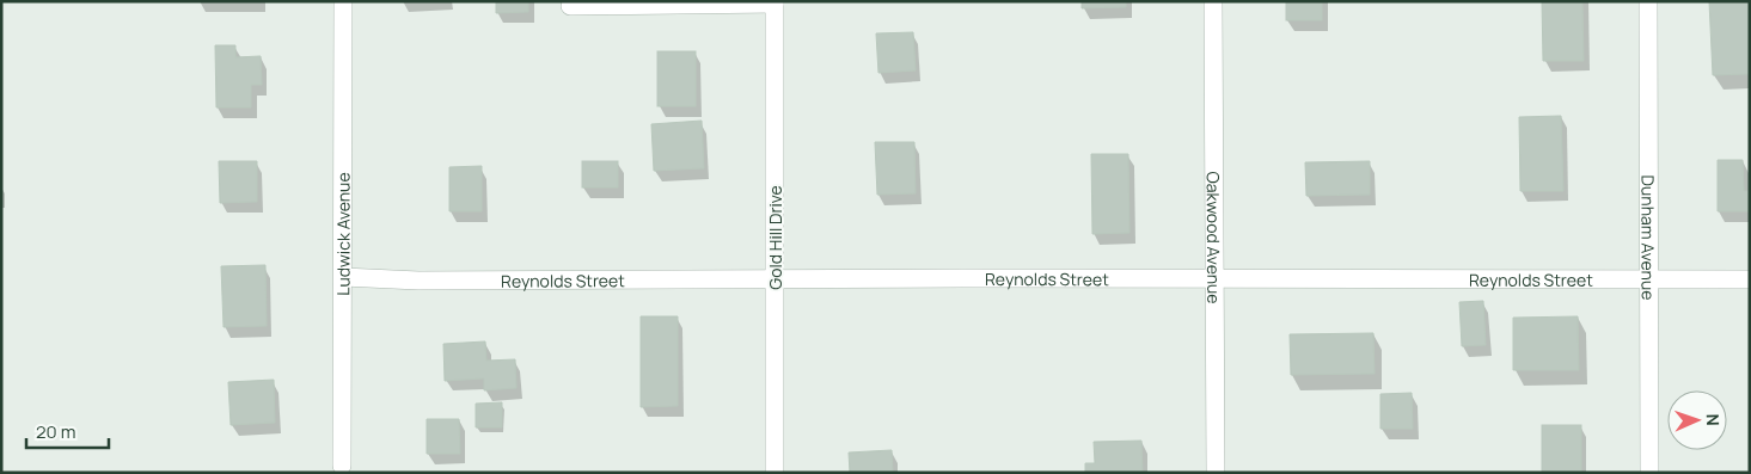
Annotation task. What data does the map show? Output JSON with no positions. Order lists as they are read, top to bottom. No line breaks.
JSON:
{"streets":{"street":["Ludwick Avenue","Oakwood Avenue","Gold Hill Drive","Dunham Avenue","Reynolds Street"]},"crossings":[["Ludwick Avenue","Reynolds Street"],["Oakwood Avenue","Reynolds Street"],["Gold Hill Drive","Reynolds Street"],["Dunham Avenue","Reynolds Street"]],"scale_bar":"20 m","north":"right"}
